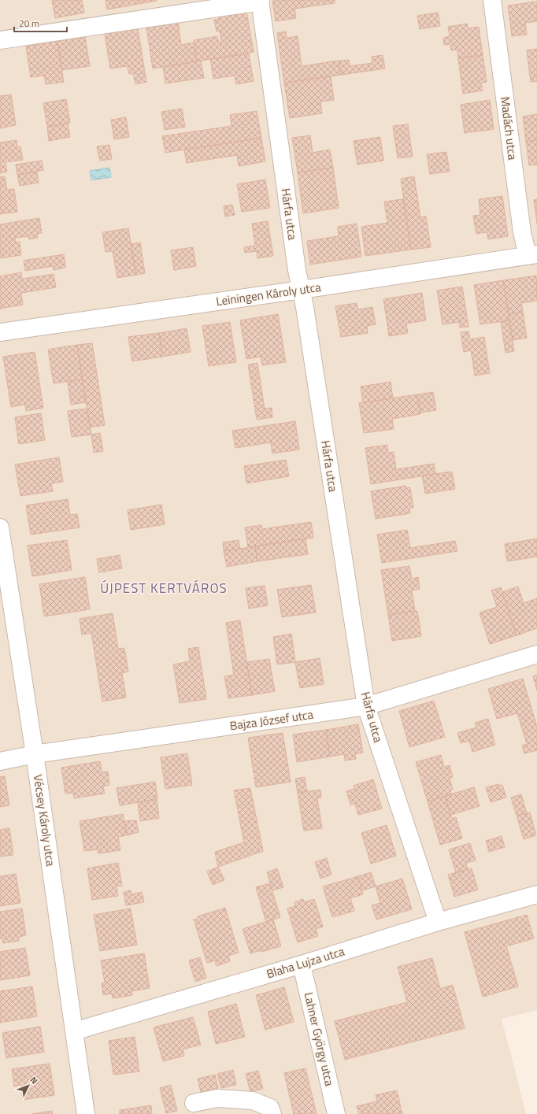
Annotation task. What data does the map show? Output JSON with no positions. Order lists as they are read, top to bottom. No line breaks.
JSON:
{"streets":{"street":["Madách utca","Hárfa utca","Leiningen Károly utca","Bajza József utca","Vécsey Károly utca","Blaha Lujza utca","Lahner György utca"]},"crossings":[["Madách utca","Leiningen Károly utca"],["Hárfa utca","Leiningen Károly utca"],["Hárfa utca","Bajza József utca"],["Hárfa utca","Blaha Lujza utca"],["Bajza József utca","Vécsey Károly utca"],["Vécsey Károly utca","Blaha Lujza utca"],["Blaha Lujza utca","Lahner György utca"]],"districts":["ÚJPEST KERTVÁROS"],"scale_bar":"20 m","north":"top right"}
